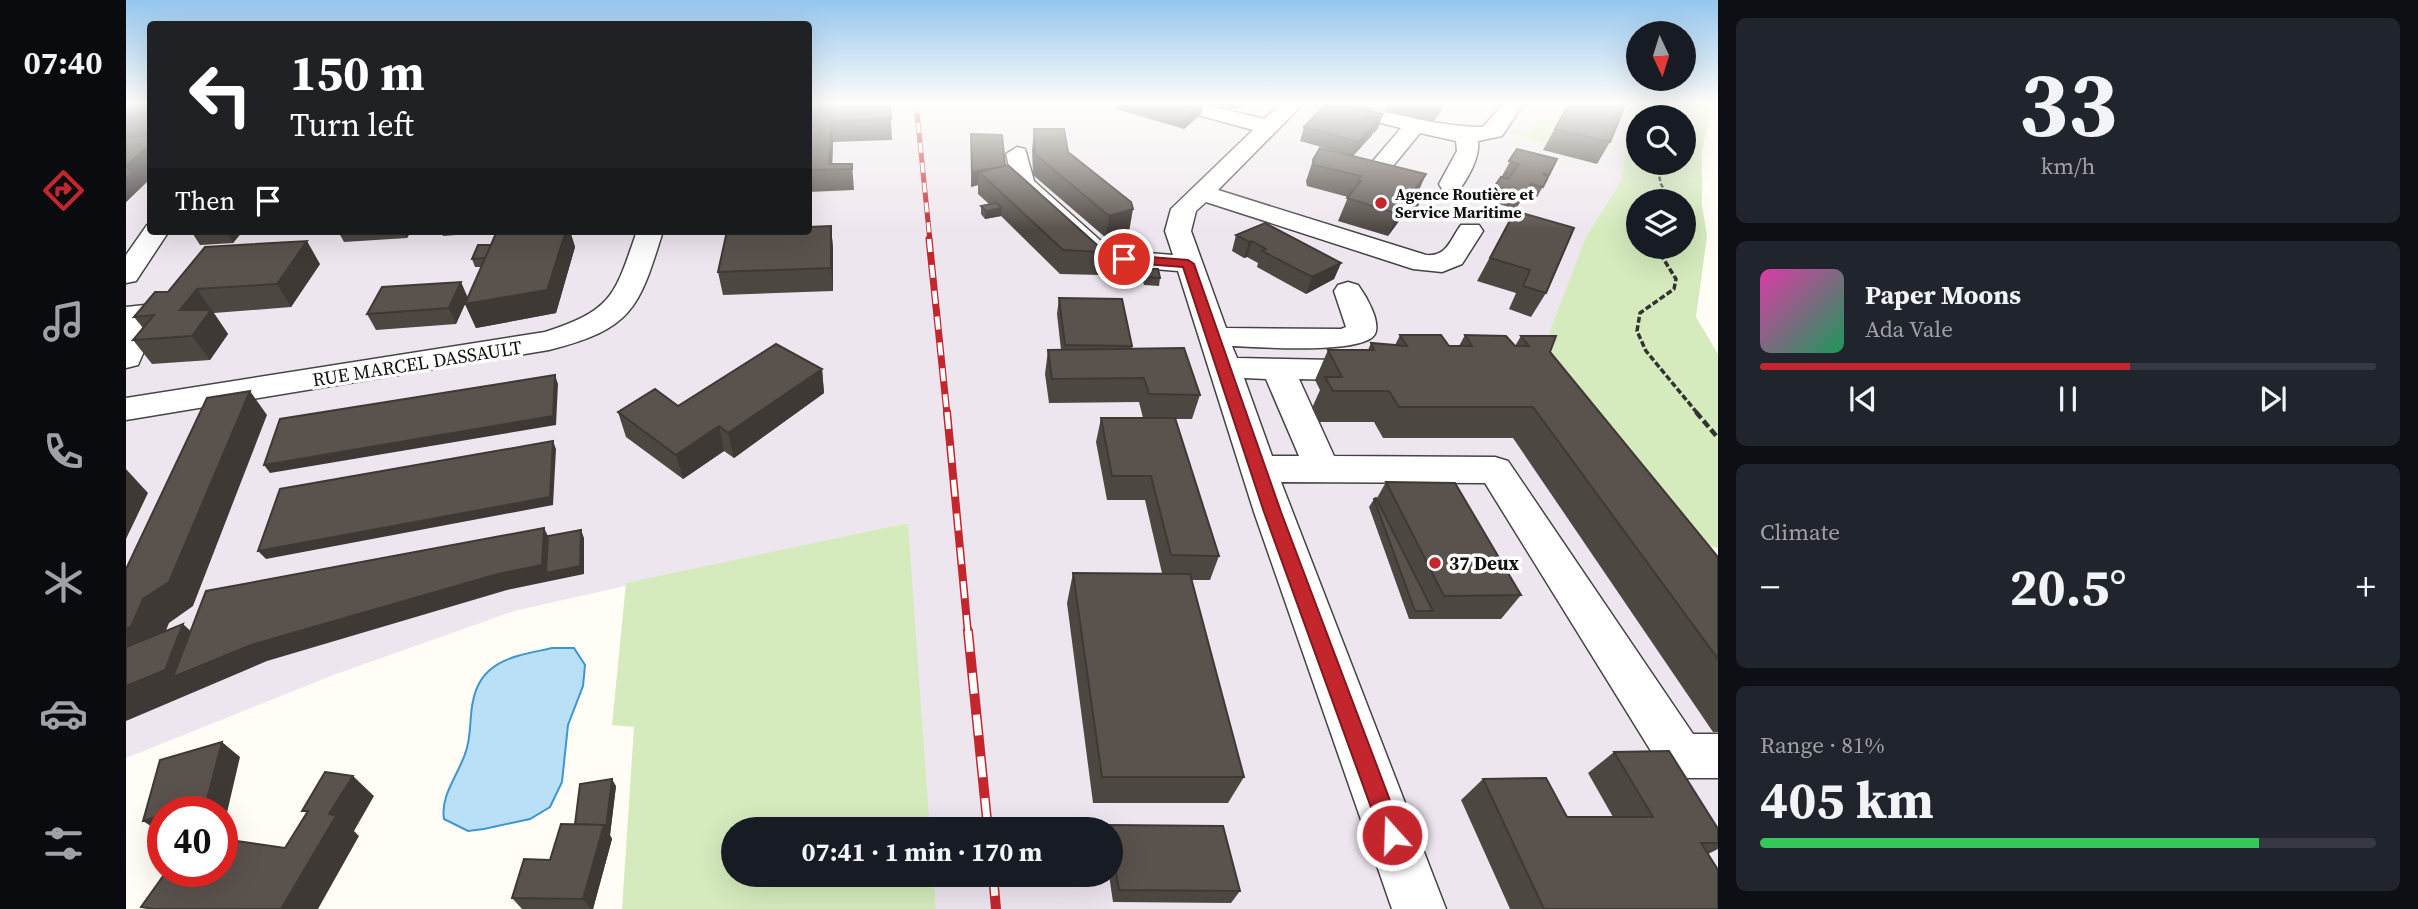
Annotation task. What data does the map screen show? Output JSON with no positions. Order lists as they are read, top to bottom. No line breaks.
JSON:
{"streets":{"street":["RUE MARCEL DASSAULT"]},"places":["Agence Routière et Service Maritime","37 Deux"],"north":"bottom","page":{"tabs":"07:40","tile":[["33","km/h"],"Climate",["Range · 81%","405 km"]],"turn":["150 m","Turn left"],"then":"Then","song":["Paper Moons","Ada Vale"],"heat":["−","20.5°","+"],"limit":"40","trip":"07:41 · 1 min · 170 m"}}
